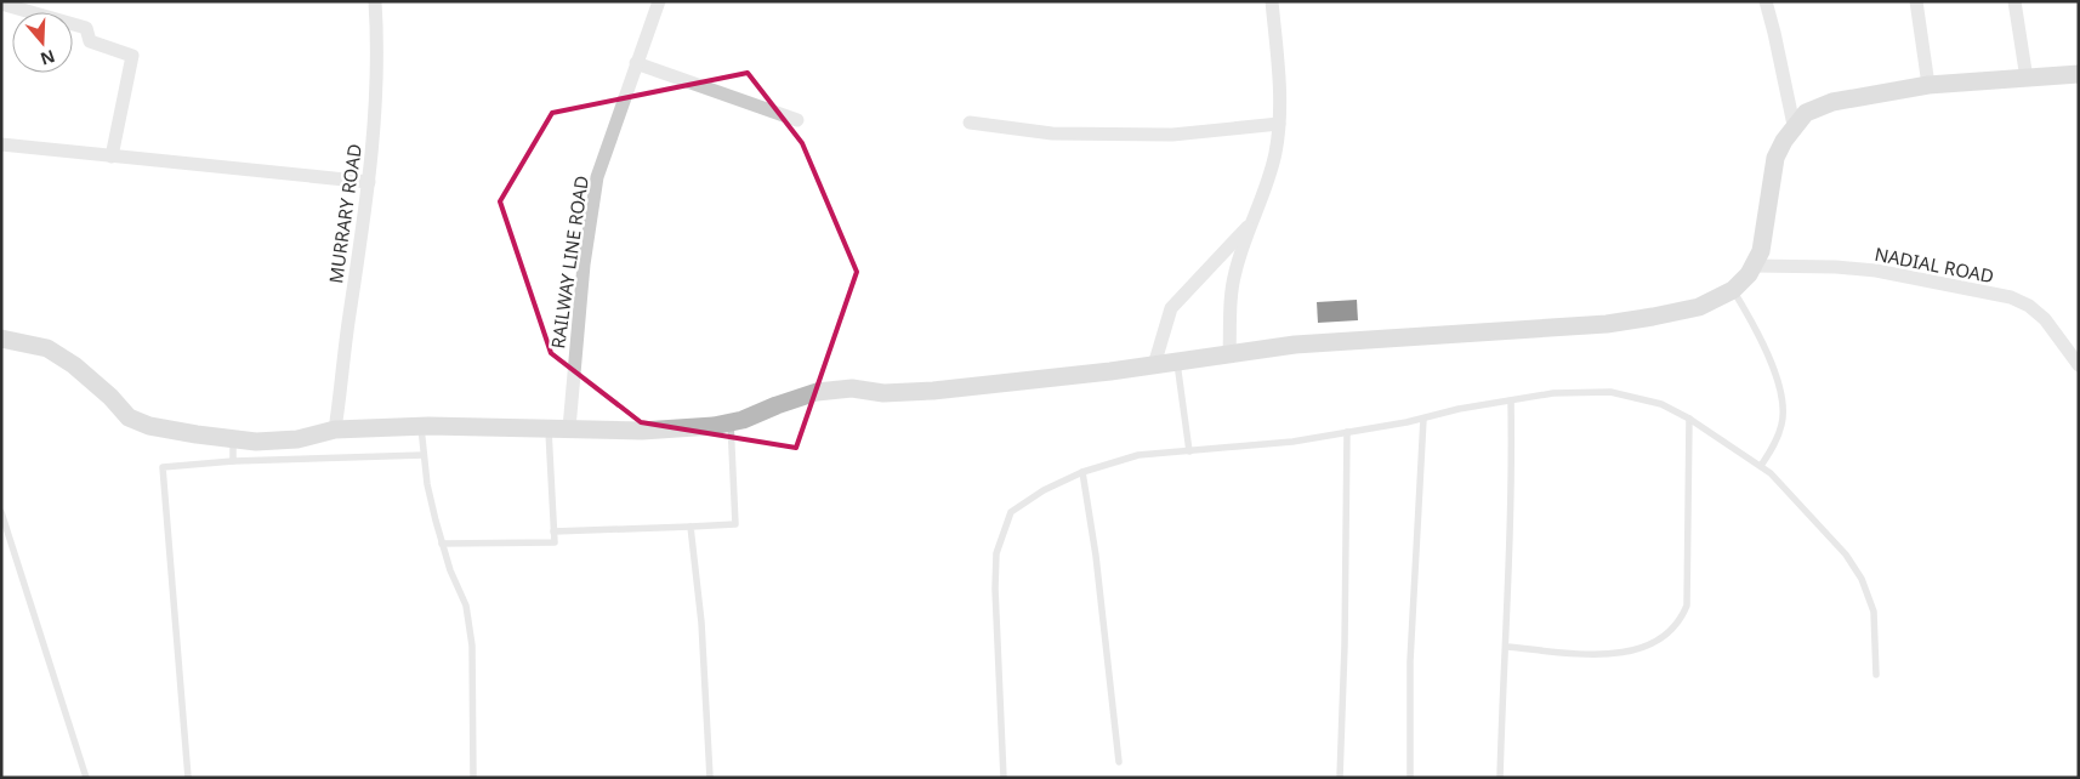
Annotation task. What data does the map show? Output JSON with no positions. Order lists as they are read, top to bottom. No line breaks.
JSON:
{"streets":{"street":["MURRARY ROAD","RAILWAY LINE ROAD","NADIAL ROAD"]},"north":"bottom"}
